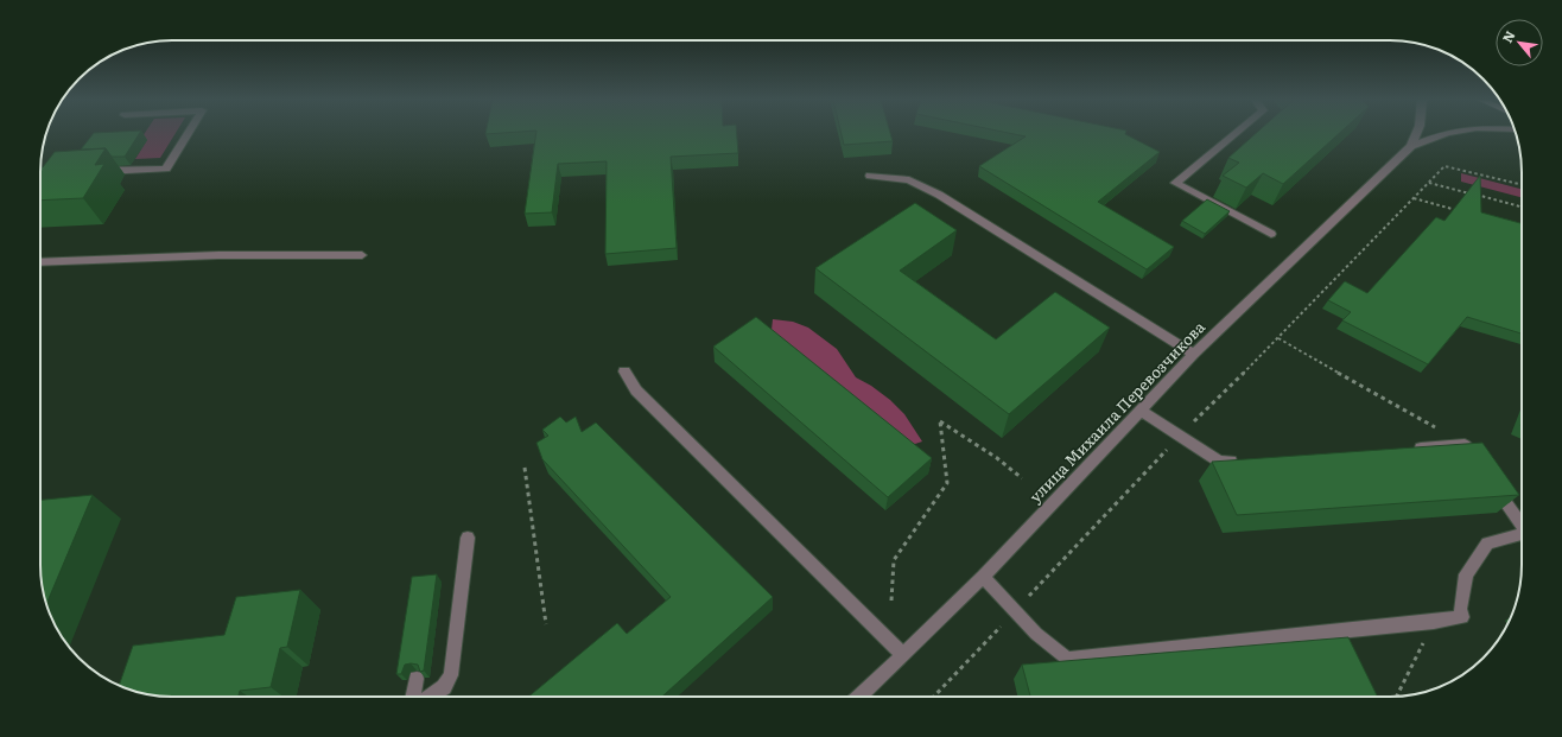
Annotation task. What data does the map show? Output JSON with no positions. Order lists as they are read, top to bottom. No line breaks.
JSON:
{"streets":{"street":["улица Михаила Перевозчикова"]},"north":"top left"}
